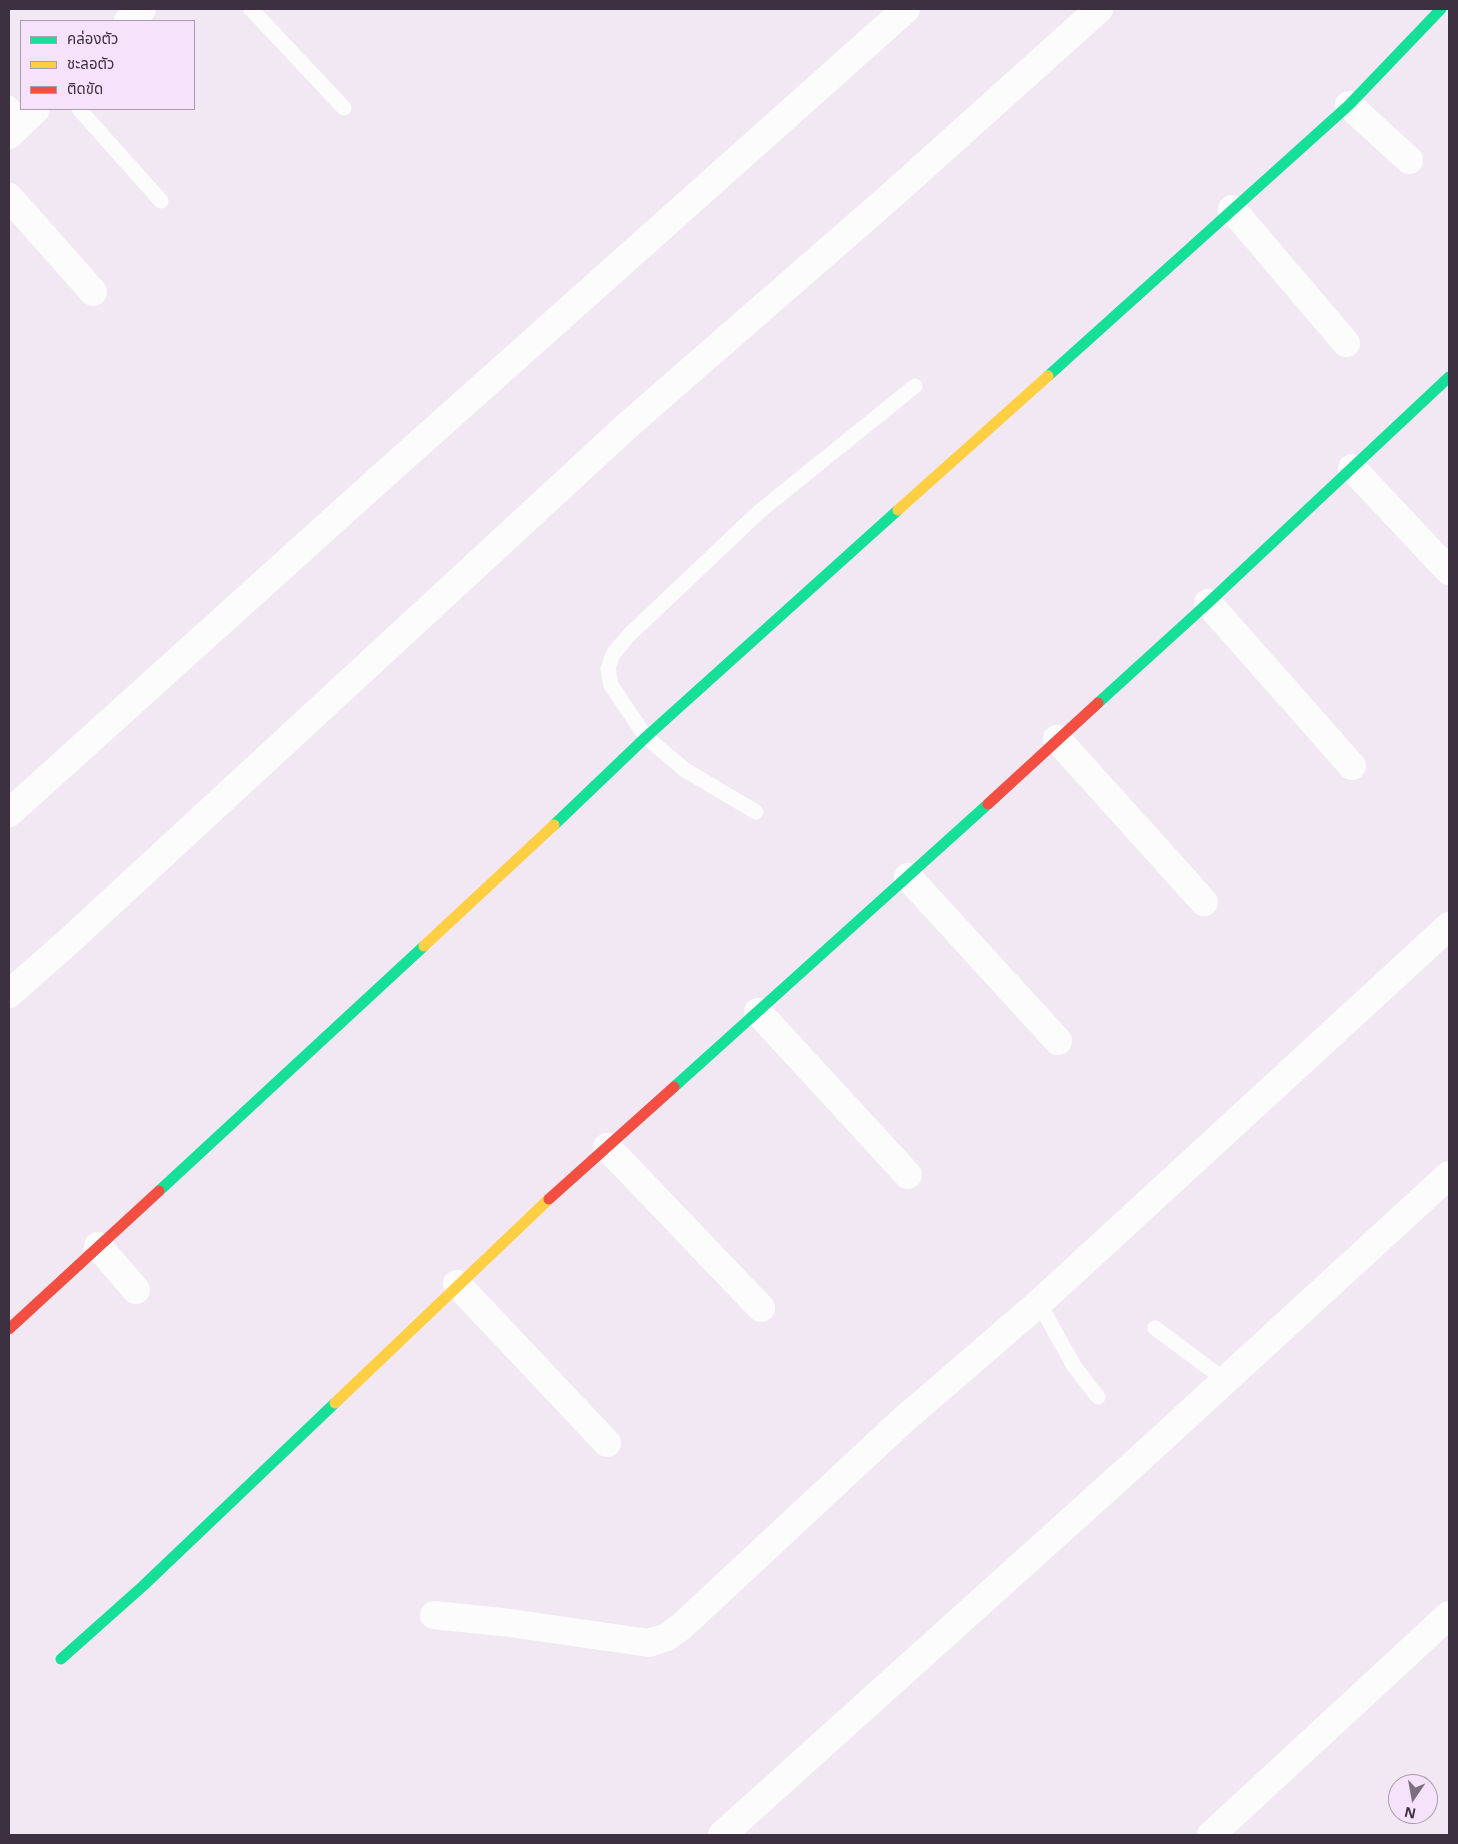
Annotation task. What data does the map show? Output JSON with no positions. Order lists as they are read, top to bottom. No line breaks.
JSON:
{"legend":["คล่องตัว","ชะลอตัว","ติดขัด"],"north":"bottom"}
